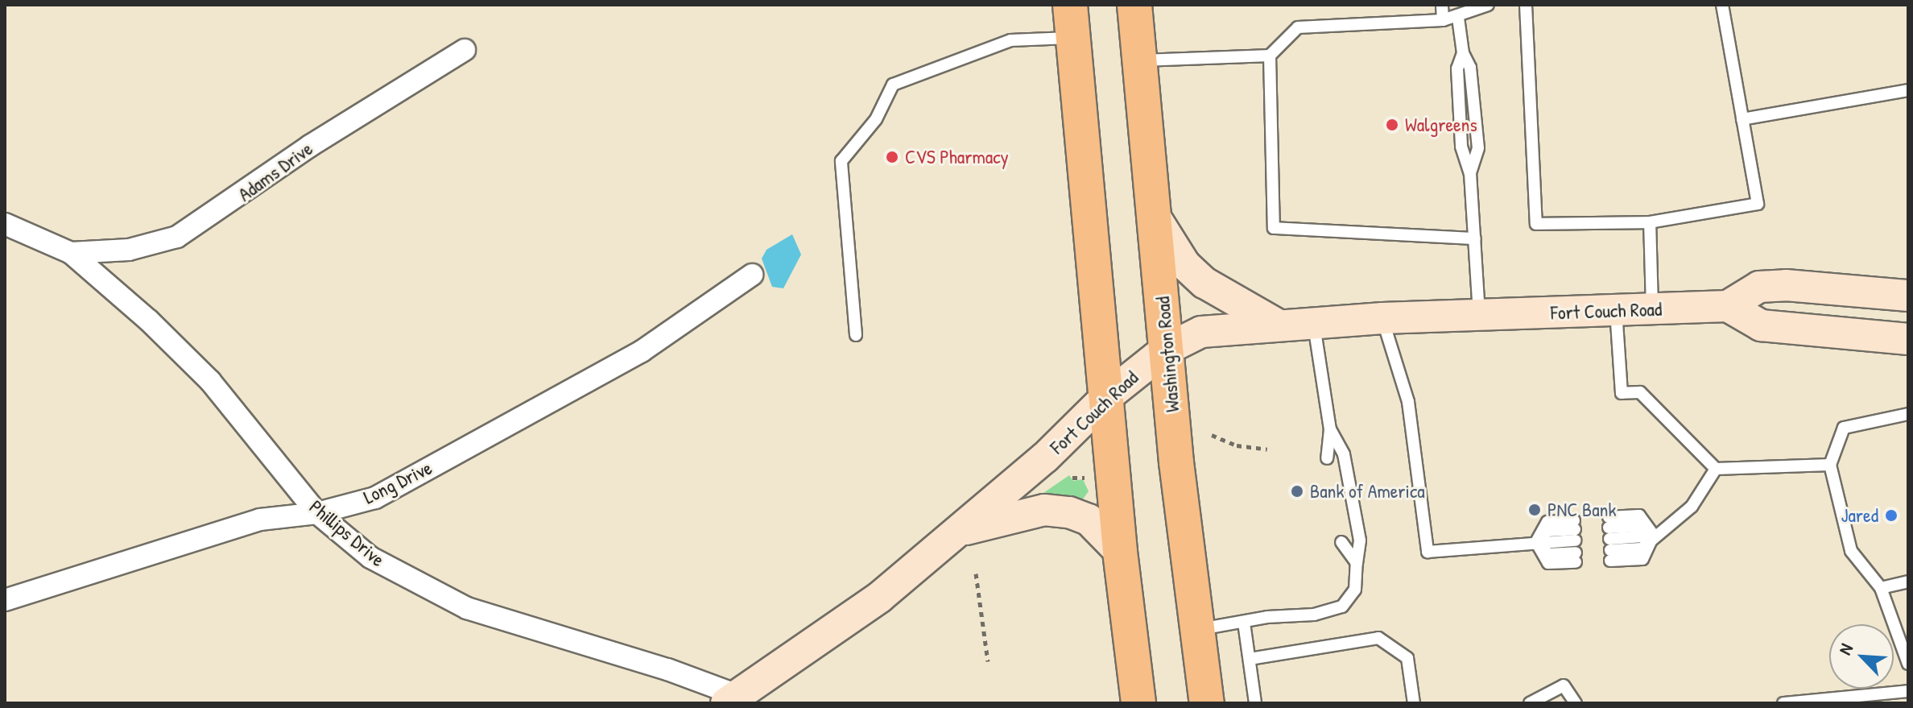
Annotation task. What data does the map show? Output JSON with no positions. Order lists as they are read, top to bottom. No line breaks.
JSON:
{"streets":{"main road":["Washington Road"],"street":["Adams Drive","Fort Couch Road","Long Drive","Phillips Drive"]},"crossings":[["Adams Drive","Phillips Drive"],["Fort Couch Road","Washington Road"],["Fort Couch Road","Phillips Drive"],["Long Drive","Phillips Drive"]],"places":["Walgreens","CVS Pharmacy","Bank of America","PNC Bank","Jared"],"north":"top left"}
